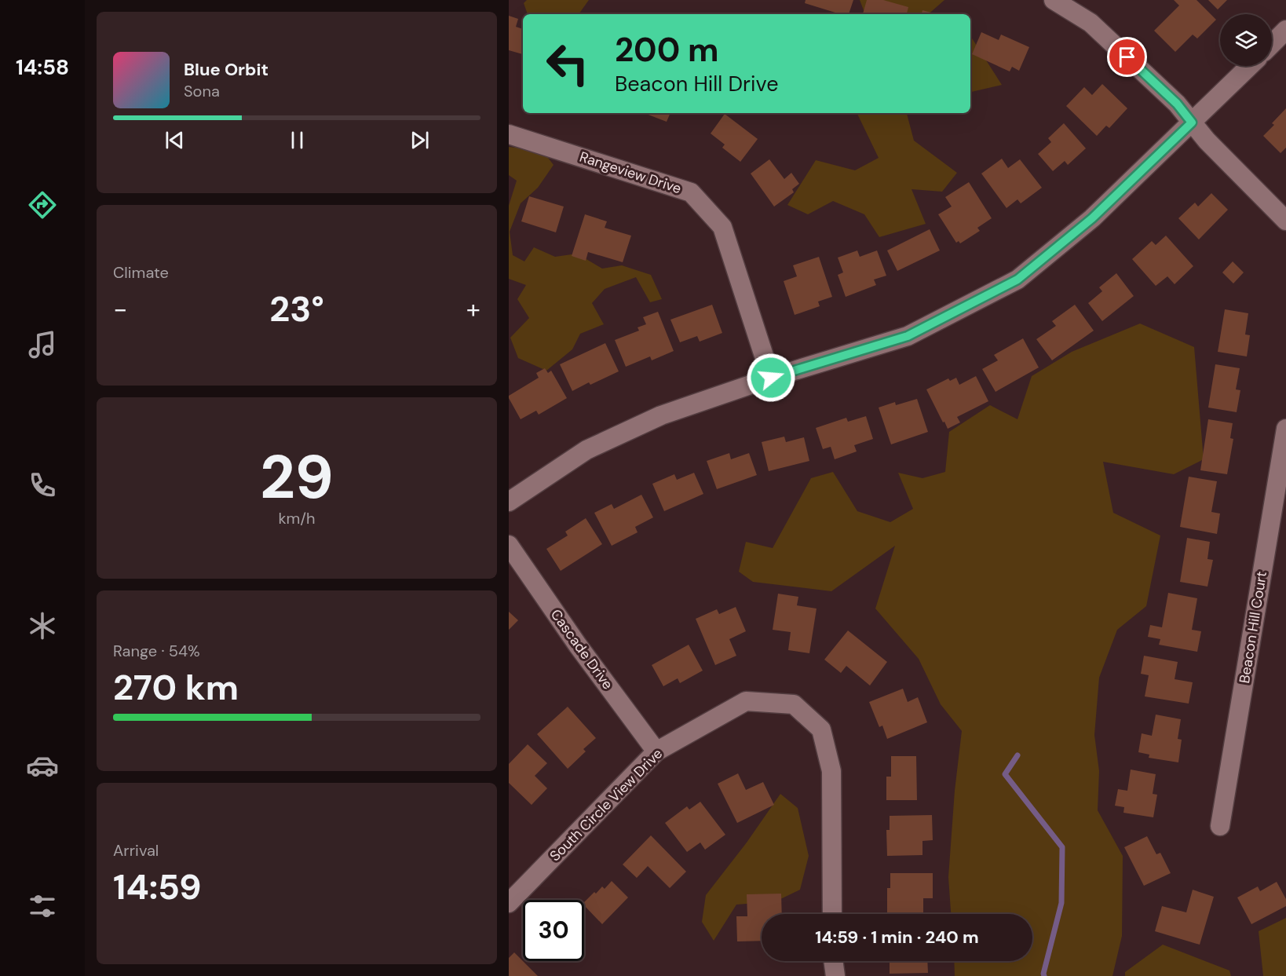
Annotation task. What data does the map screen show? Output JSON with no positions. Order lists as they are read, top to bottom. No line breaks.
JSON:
{"streets":{"street":["Rangeview Drive","Beacon Hill Court","Cascade Drive","South Circle View Drive"]},"crossings":[["Cascade Drive","South Circle View Drive"]],"page":{"tabs":"14:58","turn":["200 m","Beacon Hill Drive"],"song":["Blue Orbit","Sona"],"tile":["Climate",["29","km/h"],["Range · 54%","270 km"],["Arrival","14:59"]],"heat":["−","23°","+"],"limit":"30","trip":"14:59 · 1 min · 240 m"}}
